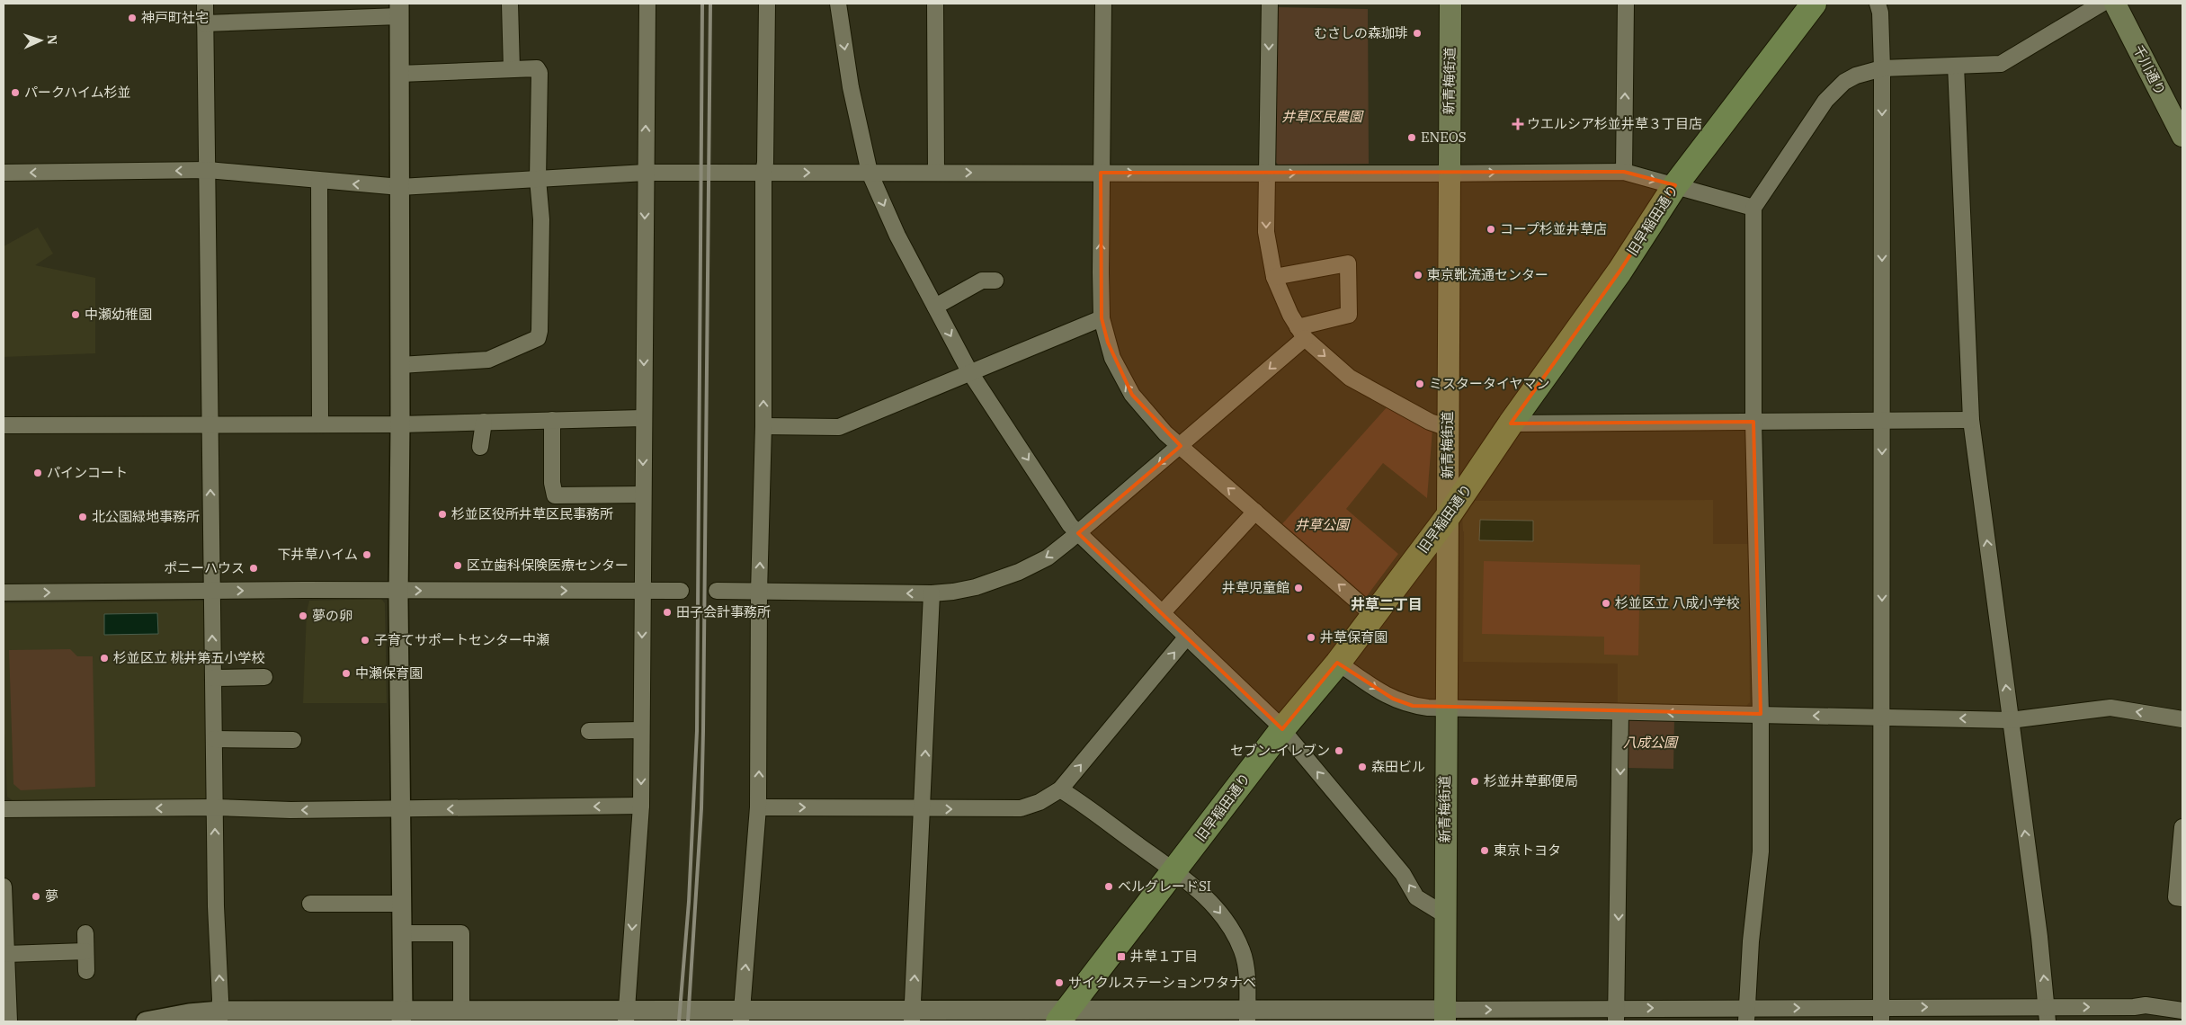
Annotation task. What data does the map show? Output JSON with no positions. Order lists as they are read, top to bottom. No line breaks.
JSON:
{"streets":{"main road":["千川通り","新青梅街道","旧早稲田通り"]},"crossings":[["新青梅街道","旧早稲田通り"]],"districts":["井草二丁目"],"parks":["井草区民農園","井草公園","八成公園"],"places":{"other":["神戸町社宅","むさしの森珈琲","パークハイム杉並","ENEOS","コープ杉並井草店","東京靴流通センター","中瀬幼稚園","ミスタータイヤマン","パインコート","杉並区役所井草区民事務所","北公園緑地事務所","下井草ハイム","区立歯科保険医療センター","ポニーハウス","井草児童館","杉並区立 八成小学校","田子会計事務所","夢の卵","井草保育園","子育てサポートセンター中瀬","杉並区立 桃井第五小学校","中瀬保育園","セブン-イレブン","森田ビル","杉並井草郵便局","東京トヨタ","ベルグレードSI","夢","サイクルステーションワタナベ"],"health":["ウエルシア杉並井草３丁目店"],"transit":["井草１丁目"]},"north":"right"}
